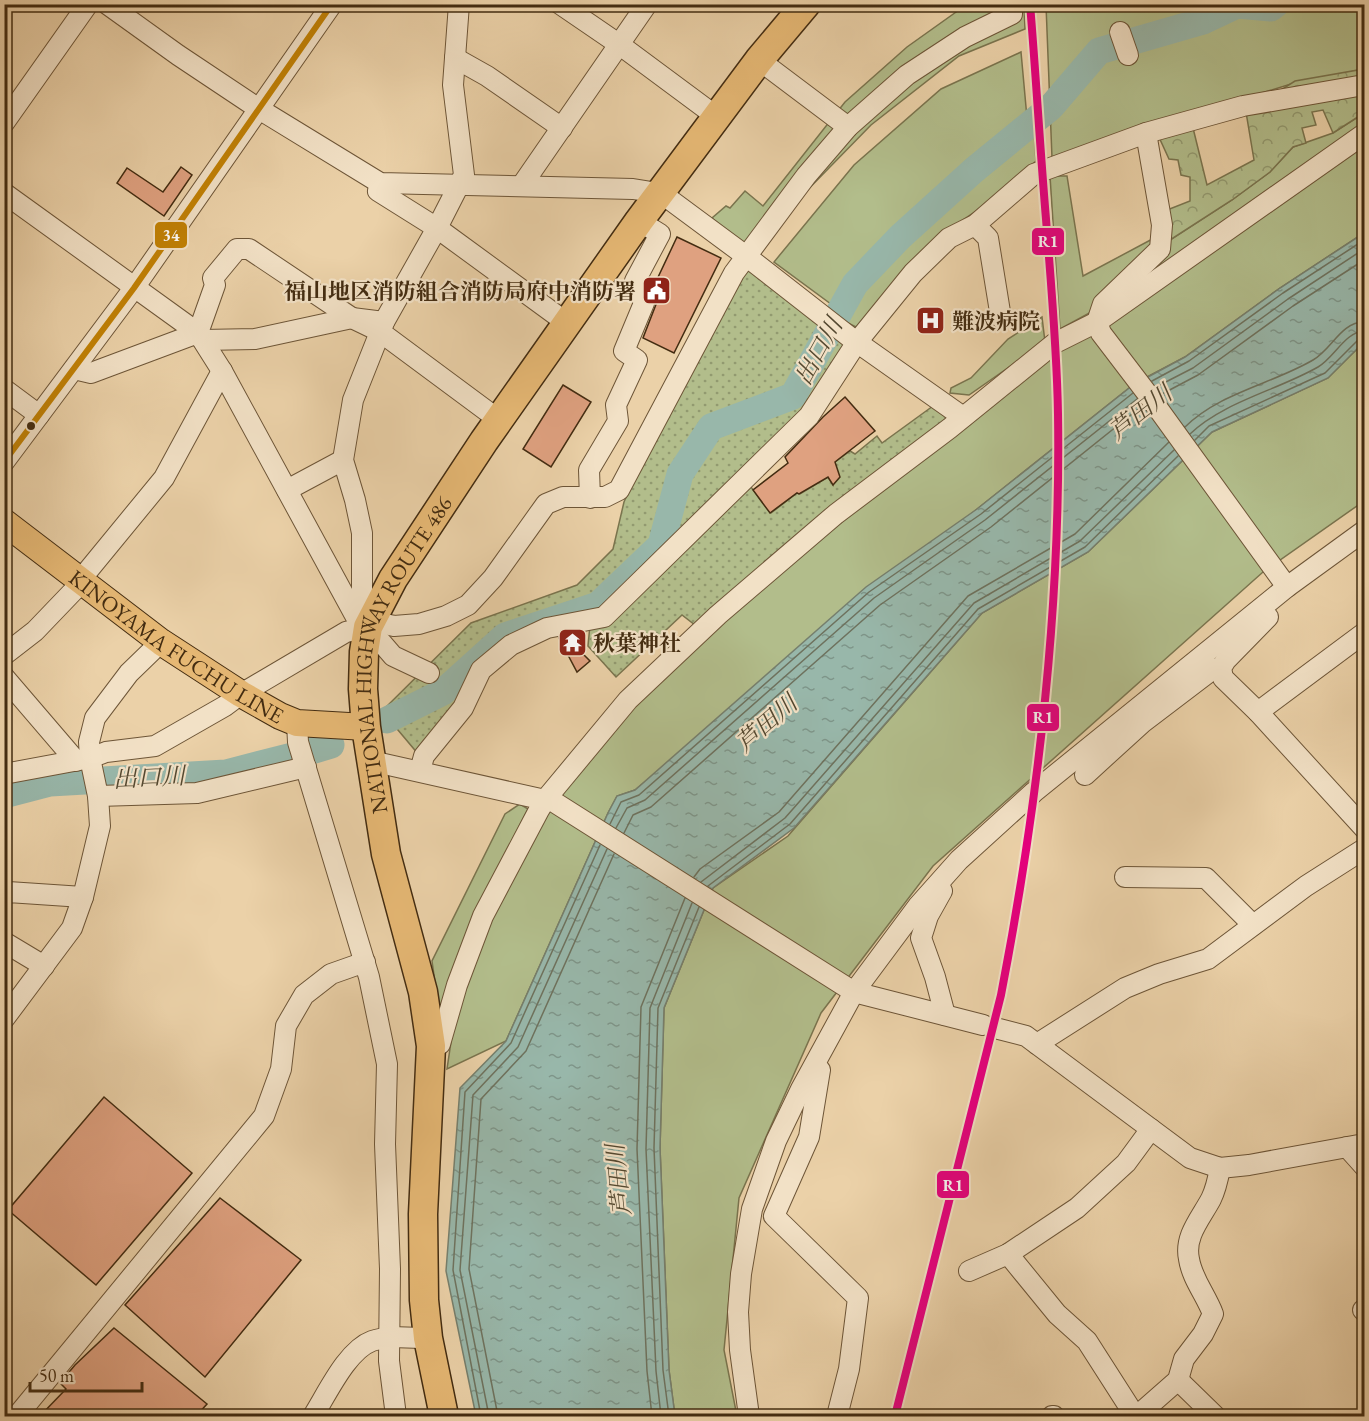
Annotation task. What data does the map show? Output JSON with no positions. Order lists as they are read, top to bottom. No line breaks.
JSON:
{"streets":{"highway":["NATIONAL HIGHWAY ROUTE 486"],"main road":["KINOYAMA FUCHU LINE"]},"crossings":[["KINOYAMA FUCHU LINE","NATIONAL HIGHWAY ROUTE 486"]],"water":["出口川","芦田川"],"places":{"public building":["福山地区消防組合消防局府中消防署"],"hospital":["難波病院"],"temple":["秋葉神社"]},"lines":["transit line R1","transit line 34"],"scale_bar":"50 m"}
